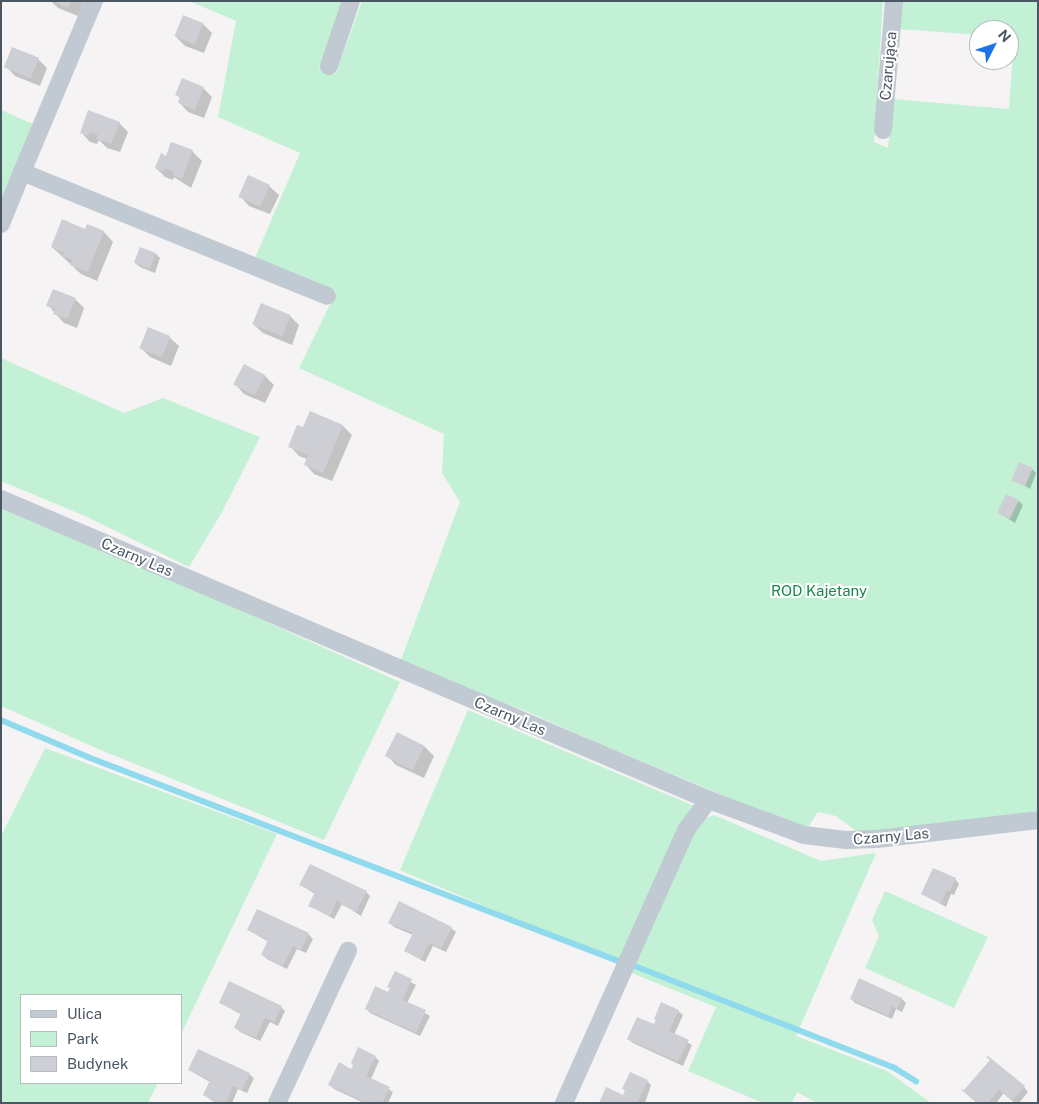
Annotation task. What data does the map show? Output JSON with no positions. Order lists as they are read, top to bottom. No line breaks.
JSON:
{"streets":{"street":["Czarująca","Czarny Las"]},"parks":["ROD Kajetany"],"legend":["Ulica","Park","Budynek"],"north":"top right"}
